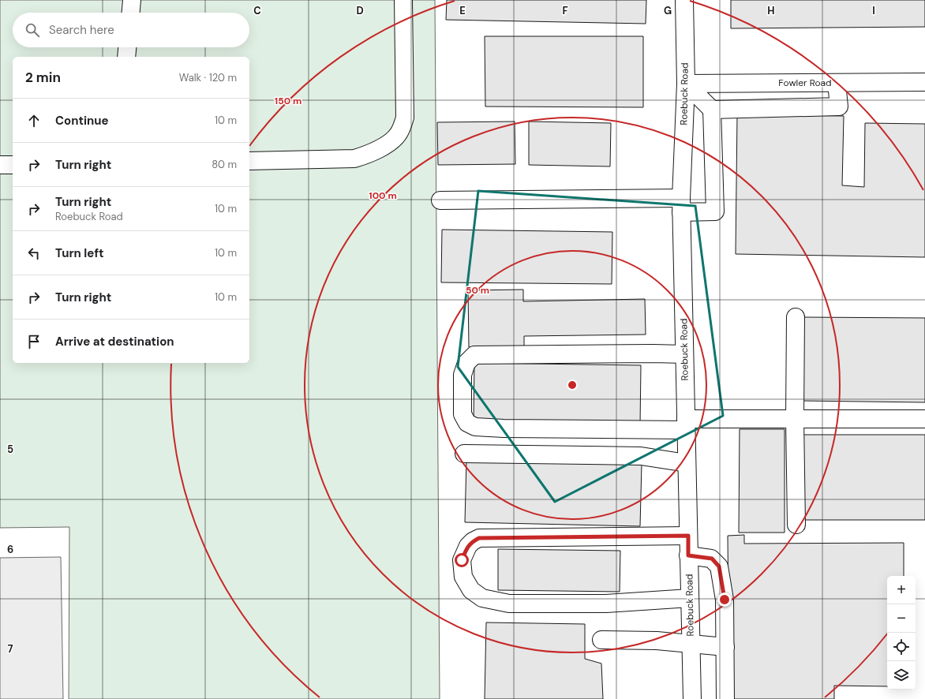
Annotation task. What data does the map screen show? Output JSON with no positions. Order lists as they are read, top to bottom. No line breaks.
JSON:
{"streets":{"street":["Fowler Road","Roebuck Road"]},"crossings":[["Fowler Road","Roebuck Road"]],"page":{"search":"Search here","heading":["2 min","Walk · 120 m"],"list":[["Continue","10 m"],["Turn right","80 m"],["Turn right","Roebuck Road","10 m"],["Turn left","10 m"],["Turn right","10 m"],"Arrive at destination"],"map_buttons":["+","−"]},"grid":{"columns":["C","D","E","F","G","H","I"],"rows":["5","6","7"]},"rings":["150 m","100 m","50 m"]}
